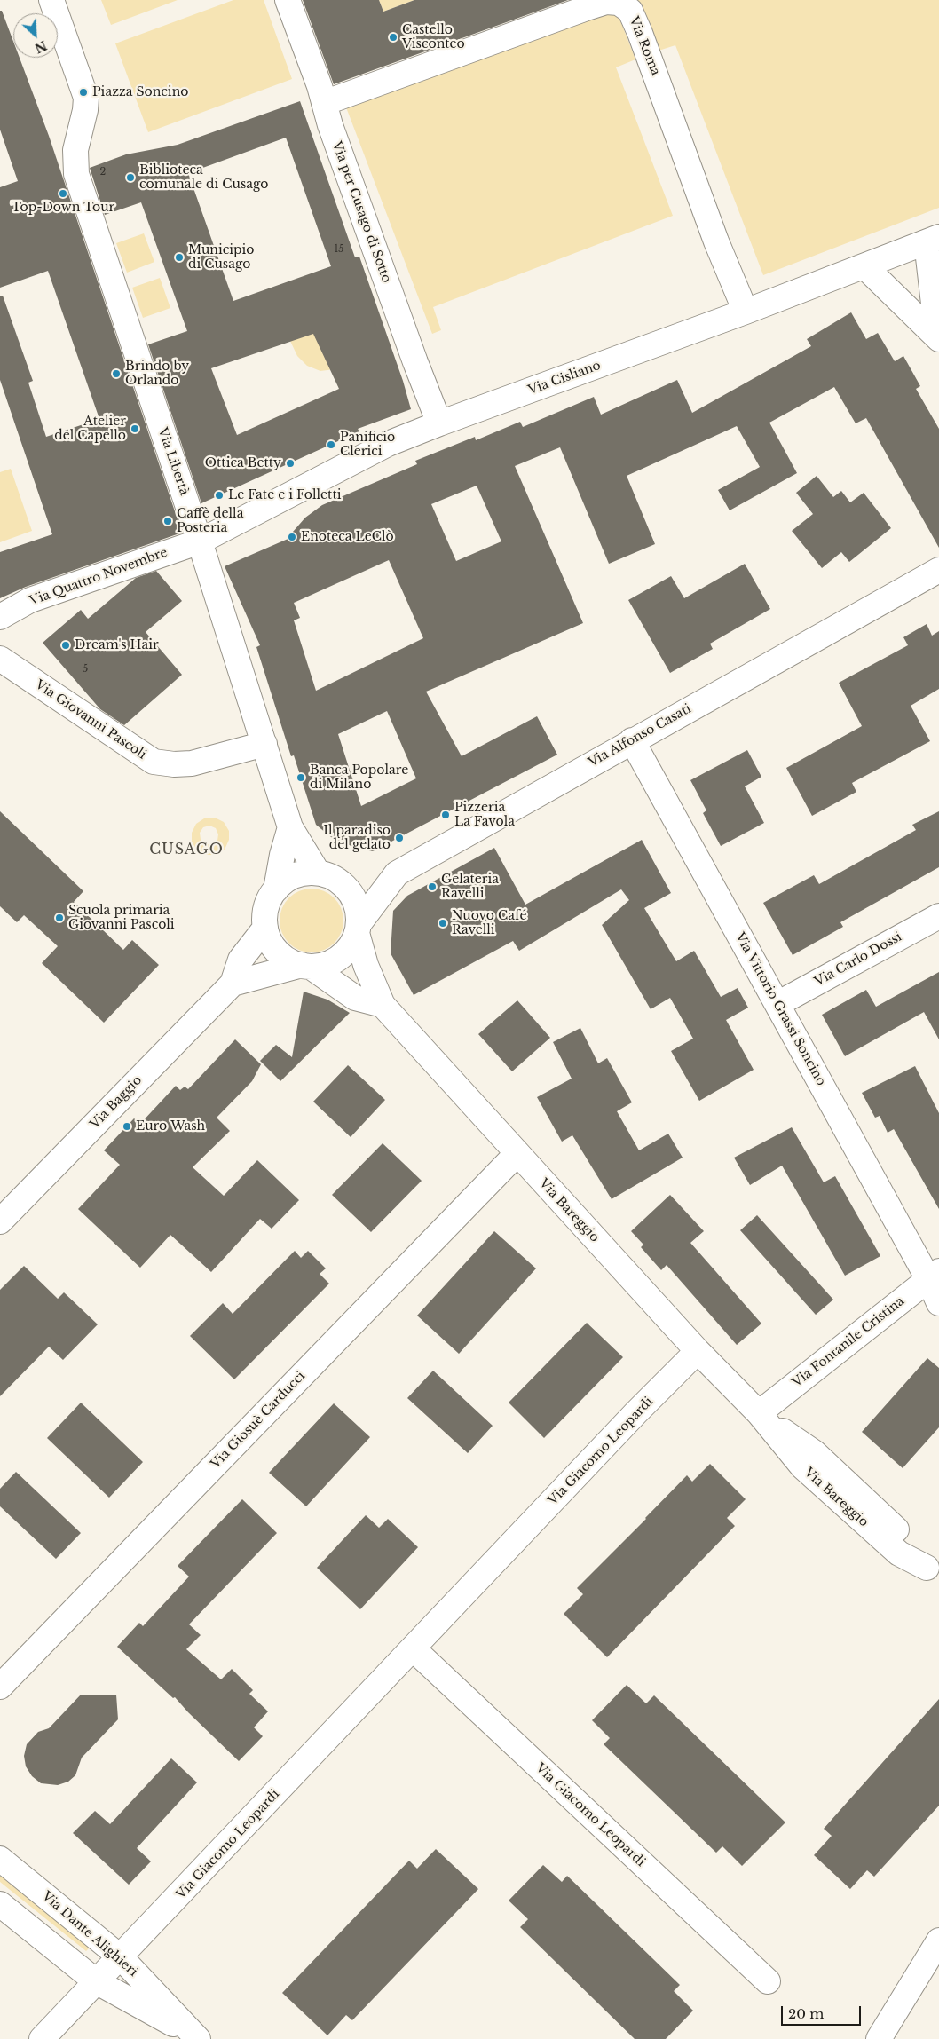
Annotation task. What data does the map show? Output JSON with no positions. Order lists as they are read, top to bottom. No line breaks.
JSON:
{"streets":{"street":["Via Roma","Via per Cusago di Sotto","Via Cisliano","Via Libertà","Via Quattro Novembre","Via Giovanni Pascoli","Via Alfonso Casati","Via Carlo Dossi","Via Vittorio Grassi Soncino","Via Baggio","Via Bareggio","Via Fontanile Cristina","Via Giosuè Carducci","Via Giacomo Leopardi","Via Dante Alighieri"]},"crossings":[["Via Roma","Via per Cusago di Sotto"],["Via Roma","Via Cisliano"],["Via per Cusago di Sotto","Via Cisliano"],["Via Cisliano","Via Libertà"],["Via Cisliano","Via Quattro Novembre"],["Via Libertà","Via Quattro Novembre"],["Via Libertà","Via Giovanni Pascoli"],["Via Libertà","Via Alfonso Casati"],["Via Libertà","Via Baggio"],["Via Libertà","Via Bareggio"],["Via Alfonso Casati","Via Vittorio Grassi Soncino"],["Via Alfonso Casati","Via Baggio"],["Via Alfonso Casati","Via Bareggio"],["Via Carlo Dossi","Via Vittorio Grassi Soncino"],["Via Vittorio Grassi Soncino","Via Fontanile Cristina"],["Via Baggio","Via Bareggio"],["Via Bareggio","Via Fontanile Cristina"],["Via Bareggio","Via Giosuè Carducci"],["Via Bareggio","Via Giacomo Leopardi"],["Via Giacomo Leopardi","Via Dante Alighieri"]],"districts":["CUSAGO"],"places":["Castello Visconteo","Piazza Soncino","Biblioteca comunale di Cusago","Top-Down Tour","Municipio di Cusago","Brindo by Orlando","Atelier del Capello","Panificio Clerici","Ottica Betty","Le Fate e i Folletti","Caffè della Posteria","Enoteca LeClò","Dream's Hair","Banca Popolare di Milano","Pizzeria La Favola","Il paradiso del gelato","Gelateria Ravelli","Scuola primaria Giovanni Pascoli","Nuovo Café Ravelli","Euro Wash"],"house_numbers":["2","15","5"],"scale_bar":"20 m","north":"bottom right"}
